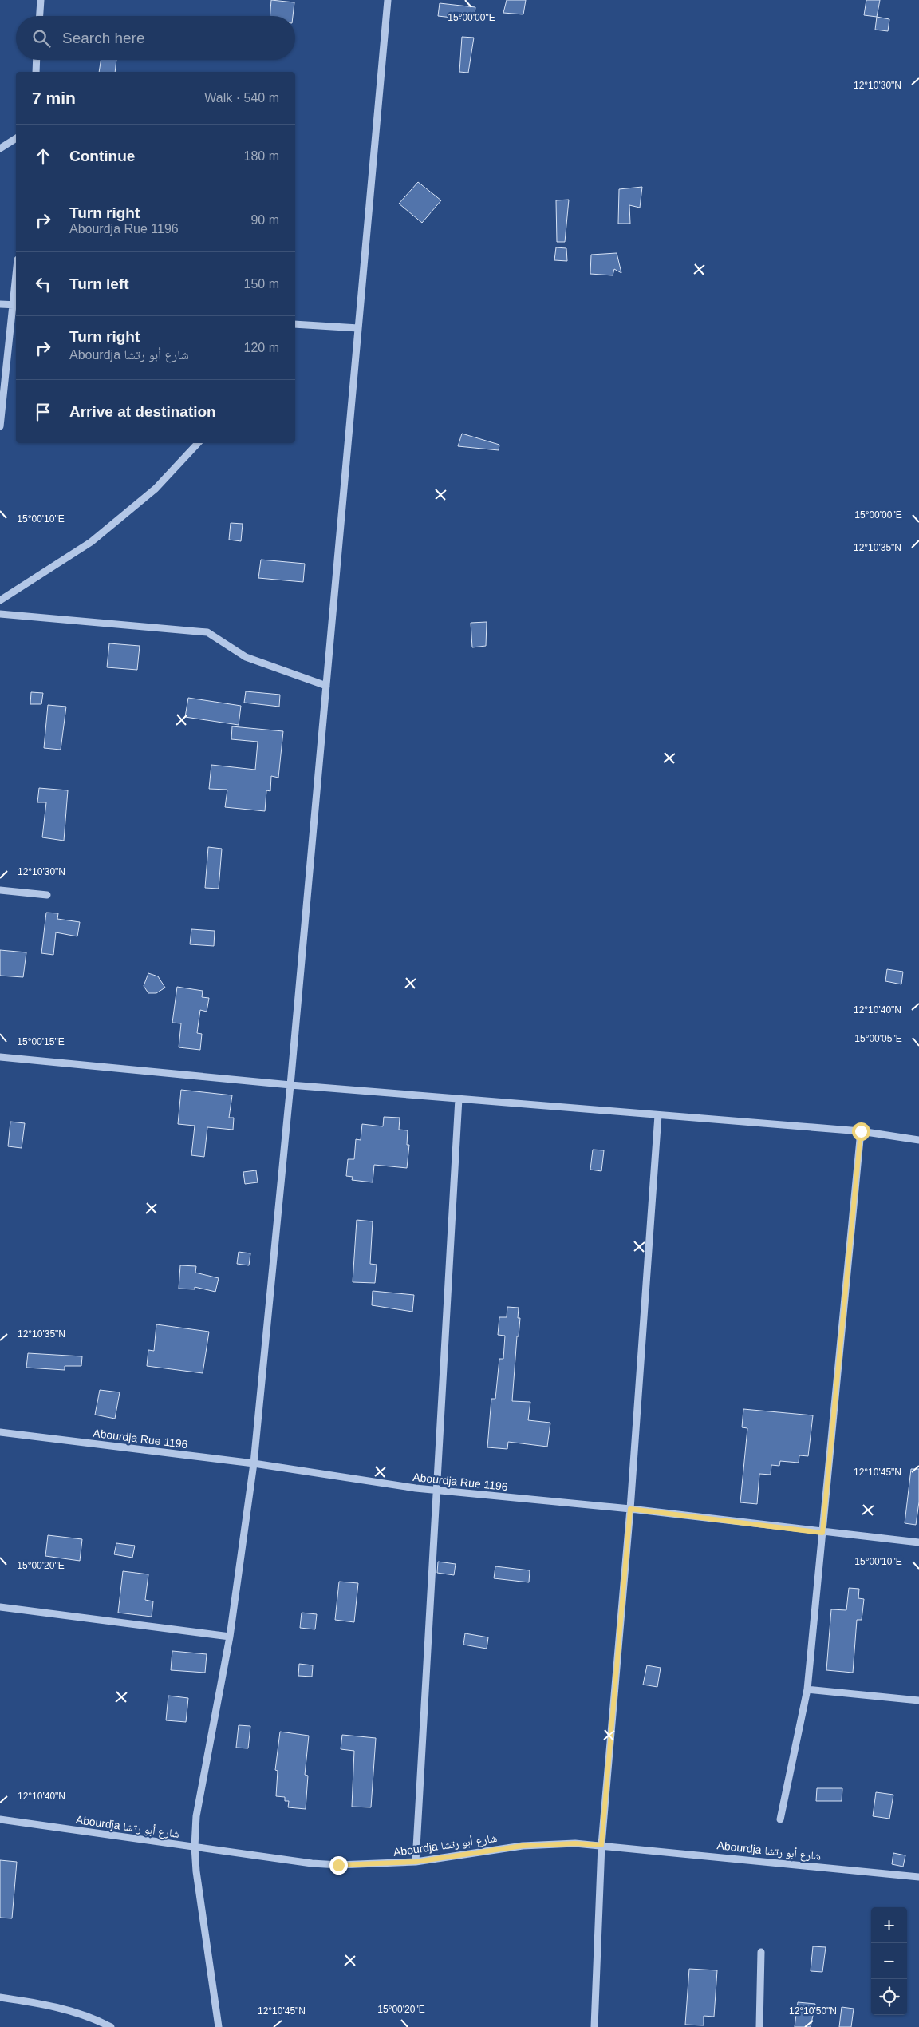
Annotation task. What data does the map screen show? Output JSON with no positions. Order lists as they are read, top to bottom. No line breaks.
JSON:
{"streets":{"street":["Abourdja Rue 1196","Abourdja شارع أبو رتشا"]},"page":{"search":"Search here","heading":["7 min","Walk · 540 m"],"list":[["Continue","180 m"],["Turn right","Abourdja Rue 1196","90 m"],["Turn left","150 m"],["Turn right","Abourdja شارع أبو رتشا","120 m"],"Arrive at destination"],"map_buttons":["+","−"]},"coordinates":["15°00'00\"E","12°10'30\"N","15°00'10\"E","12°10'35\"N","12°10'40\"N","15°00'05\"E","15°00'15\"E","12°10'45\"N","15°00'20\"E","12°10'50\"N"]}
